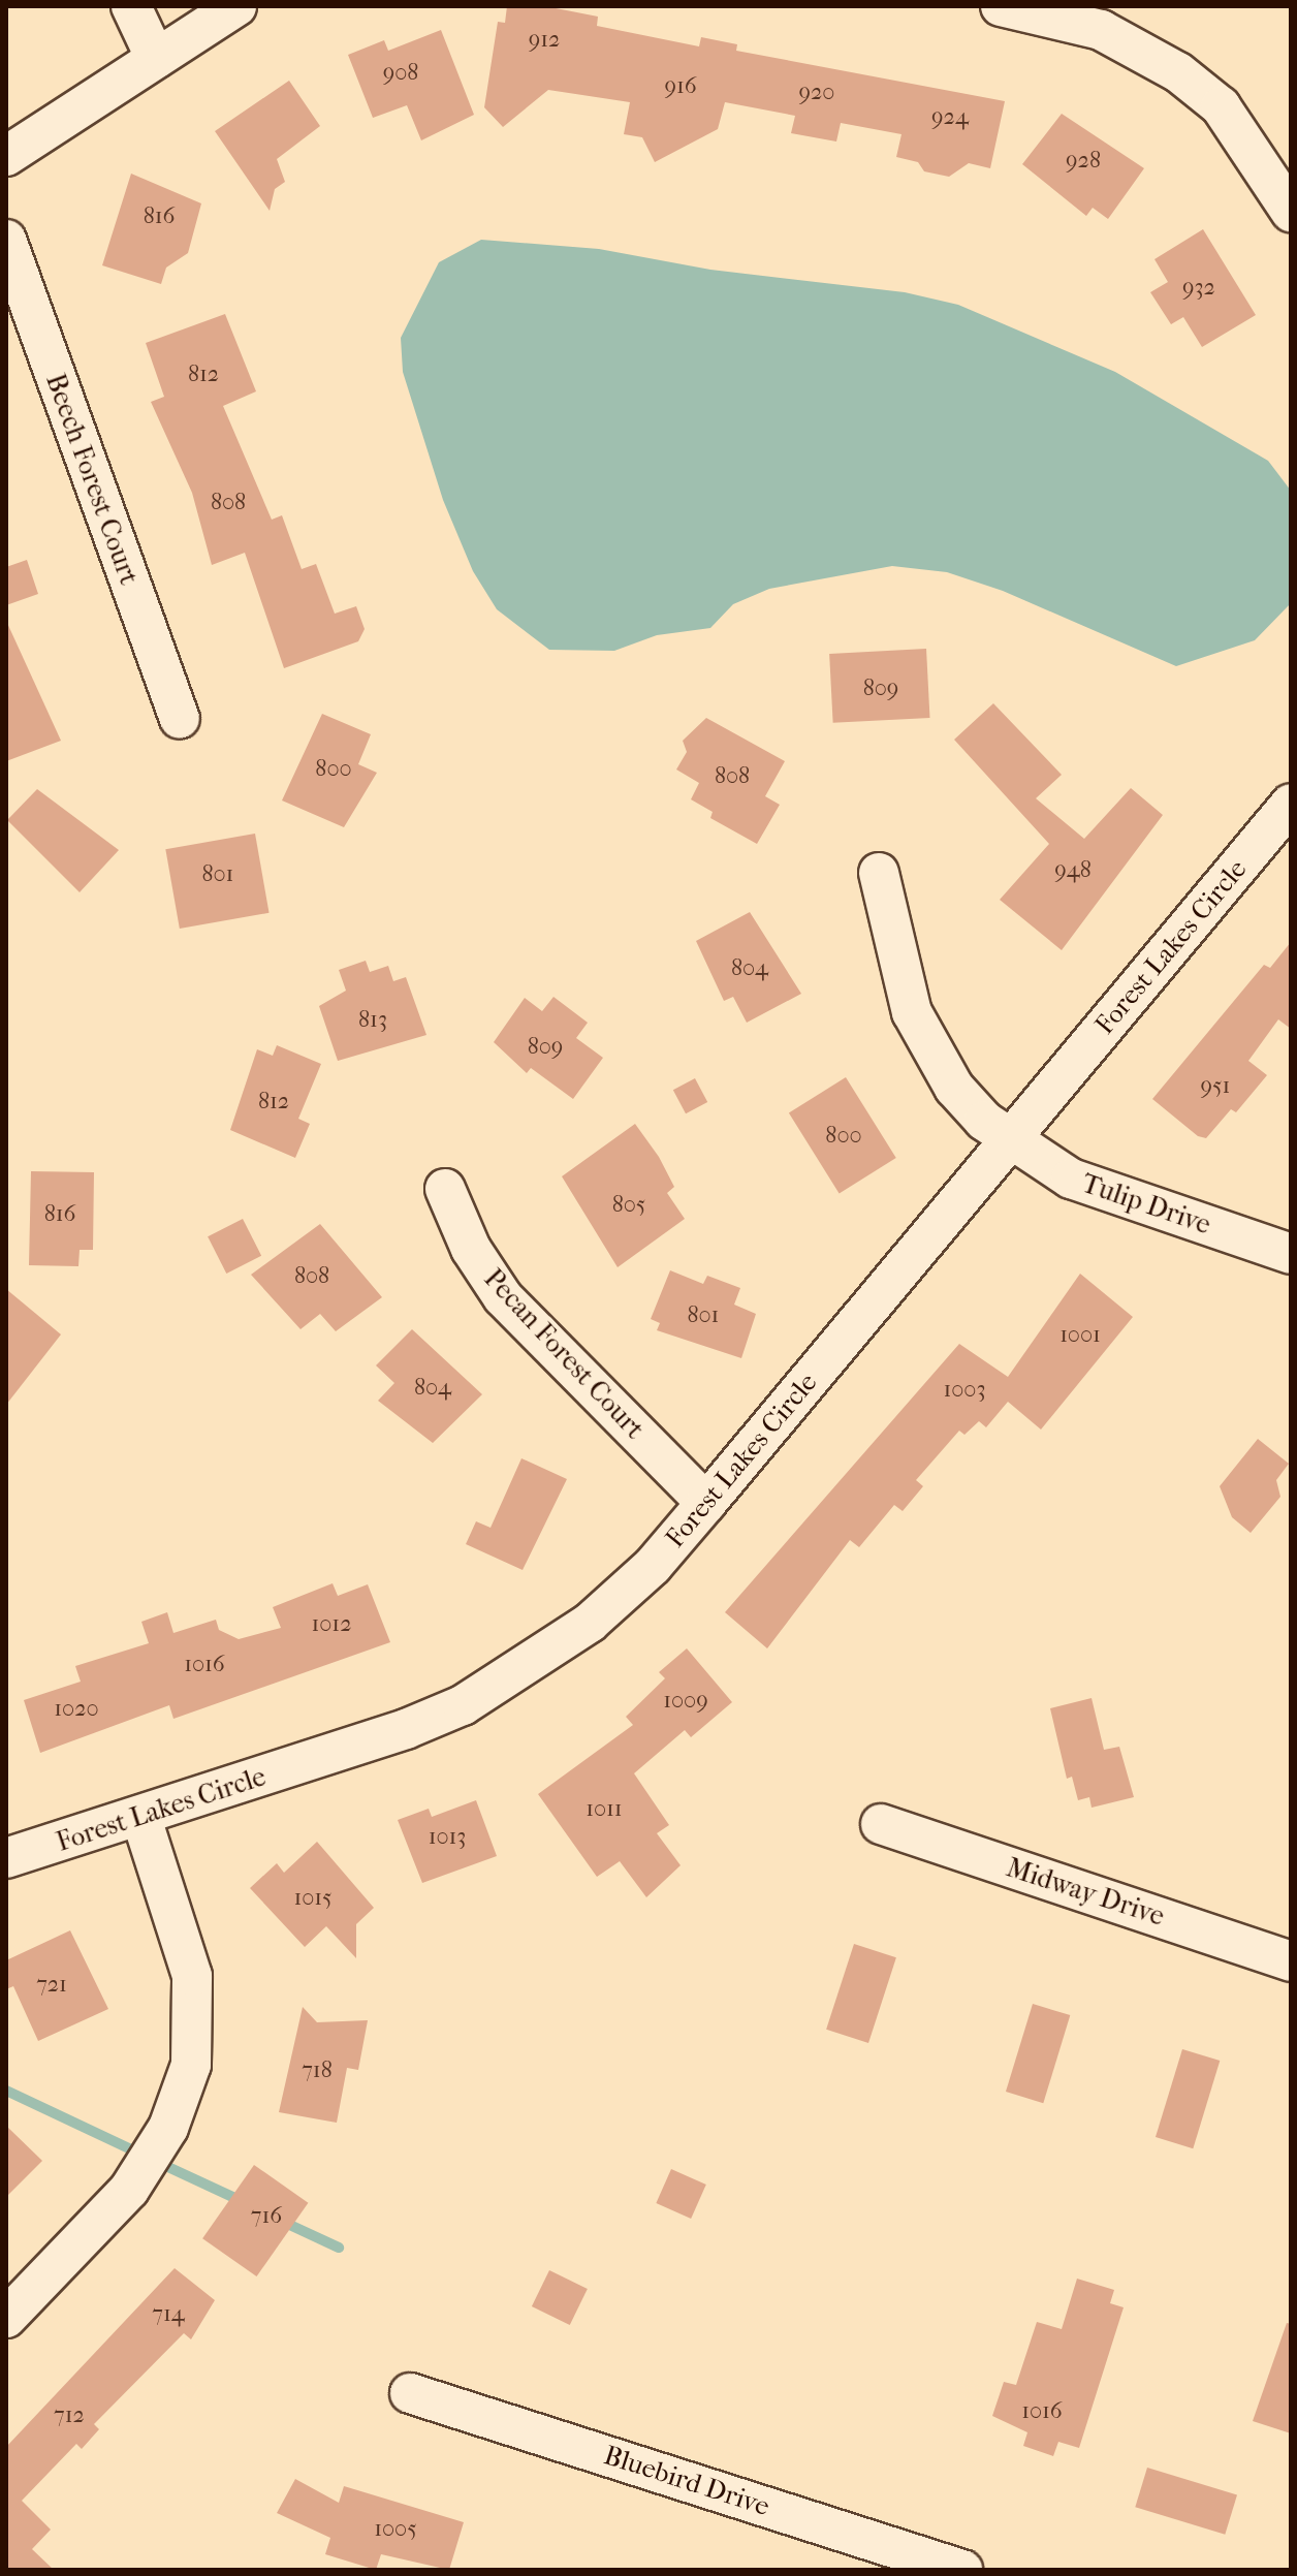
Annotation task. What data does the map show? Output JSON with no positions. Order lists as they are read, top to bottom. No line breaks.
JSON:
{"streets":{"street":["Beech Forest Court","Forest Lakes Circle","Tulip Drive","Pecan Forest Court","Midway Drive","Bluebird Drive"]},"crossings":[["Forest Lakes Circle","Tulip Drive"],["Forest Lakes Circle","Pecan Forest Court"]],"house_numbers":["912","908","916","920","924","928","816","932","812","808","809","800","808","948","801","804","813","809","951","812","800","805","816","808","801","1001","804","1003","1012","1016","1009","1020","1011","1013","1015","721","718","716","714","1016","712","1005"]}
